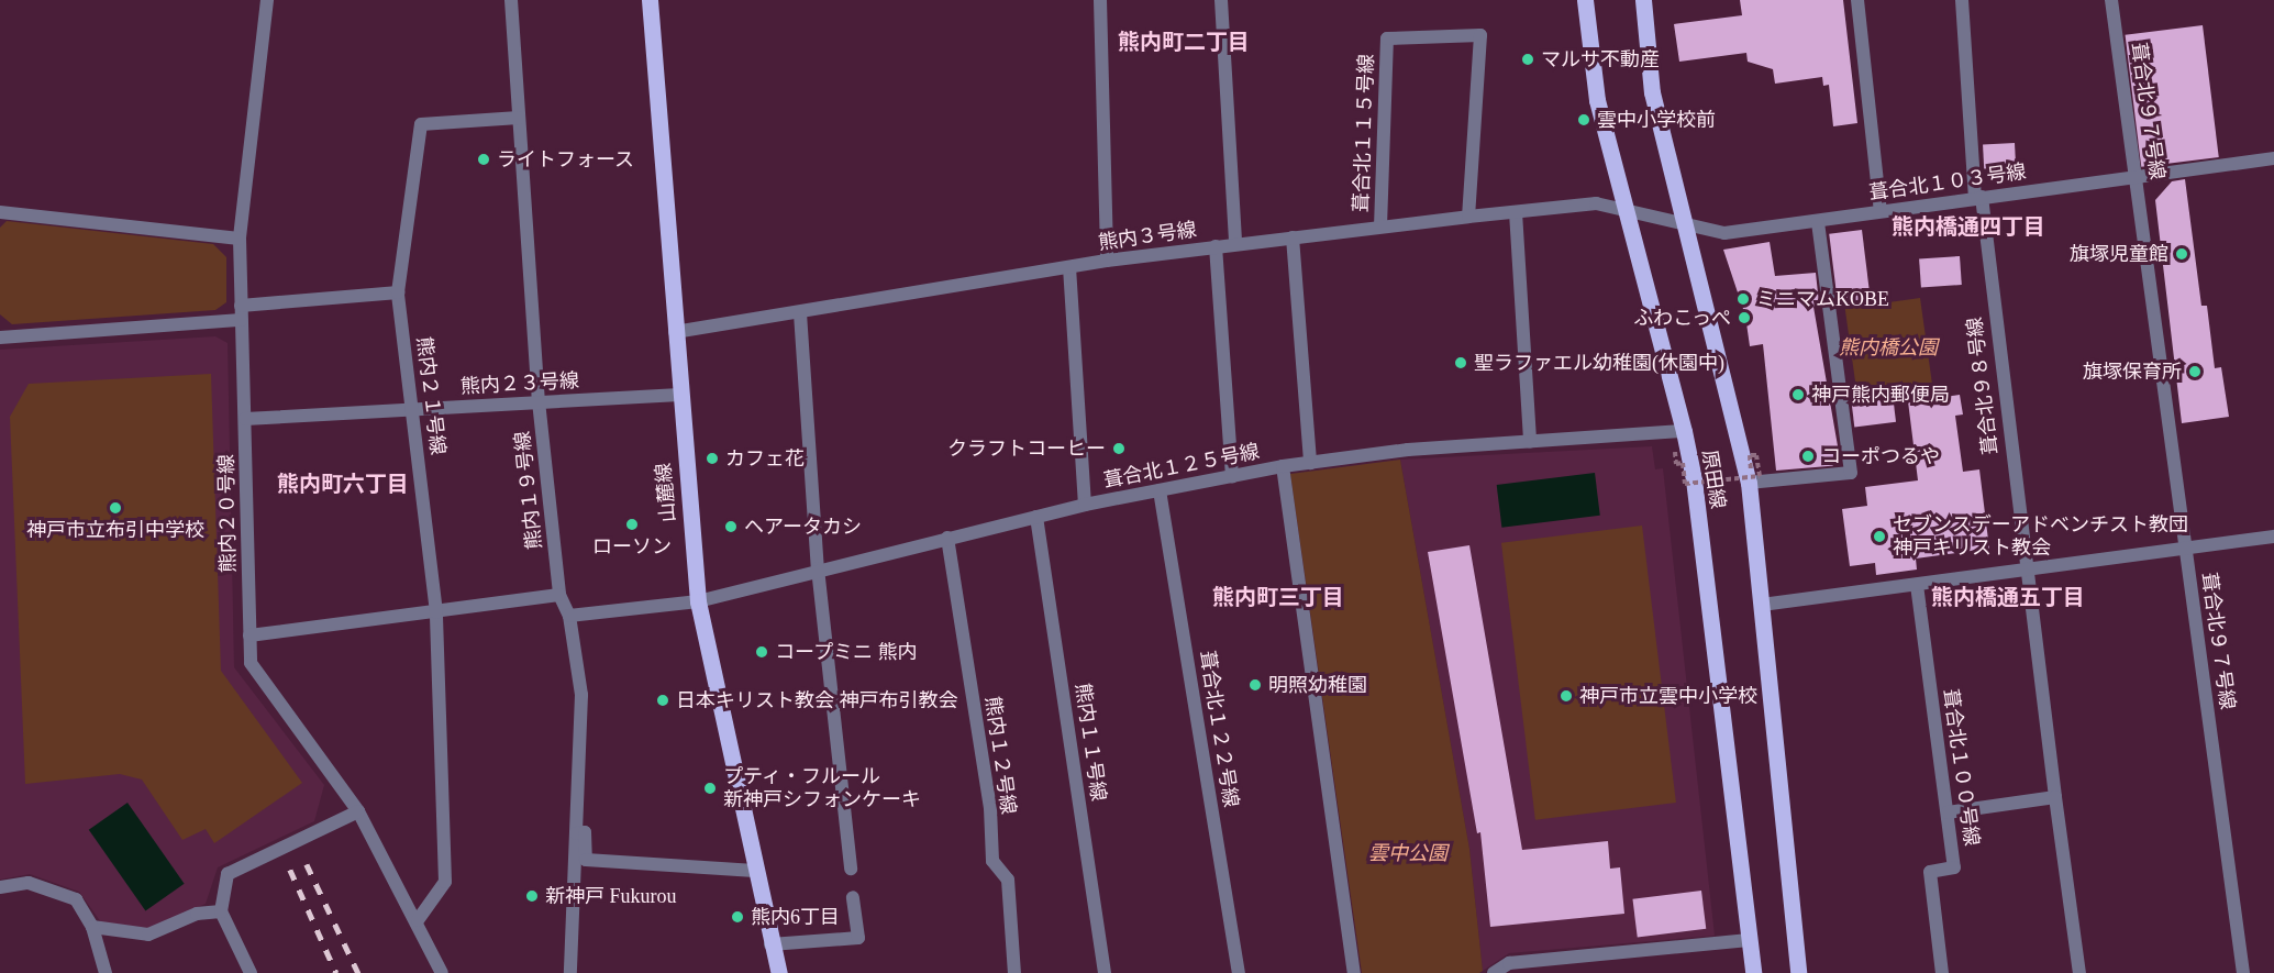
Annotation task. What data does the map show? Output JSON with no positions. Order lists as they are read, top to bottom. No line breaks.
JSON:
{"streets":{"main road":["原田線","山麓線"],"street":["葺合北９７号線","葺合北１１５号線","葺合北１０３号線","熊内３号線","熊内２３号線","葺合北９８号線","熊内２１号線","葺合北１２５号線","熊内１９号線","熊内２０号線","葺合北１２２号線","熊内１１号線","熊内１２号線","葺合北１００号線"]},"crossings":[["葺合北９７号線","葺合北１０３号線"],["葺合北１１５号線","熊内３号線"],["葺合北１０３号線","熊内３号線"],["葺合北１０３号線","葺合北９８号線"],["葺合北１０３号線","原田線"],["熊内３号線","原田線"],["熊内３号線","山麓線"],["熊内２３号線","熊内２１号線"],["熊内２３号線","熊内１９号線"],["熊内２３号線","山麓線"],["熊内２３号線","熊内２０号線"],["熊内２１号線","熊内１９号線"],["熊内２１号線","熊内２０号線"],["葺合北１２５号線","原田線"],["葺合北１２５号線","熊内１９号線"],["葺合北１２５号線","山麓線"],["葺合北１２５号線","葺合北１２２号線"],["葺合北１２５号線","熊内１１号線"],["葺合北１２５号線","熊内１２号線"]],"districts":["熊内町二丁目","熊内橋通四丁目","熊内町六丁目","熊内町三丁目","熊内橋通五丁目"],"parks":["熊内橋公園","雲中公園"],"places":["マルサ不動産","雲中小学校前","ライトフォース","旗塚児童館","ミニマムKOBE","ふわこっぺ","聖ラファエル幼稚園(休園中)","旗塚保育所","神戸熊内郵便局","クラフトコーヒー","コーポつるや","カフェ花","神戸市立布引中学校","ローソン","ヘアータカシ","セブンスデーアドベンチスト教団 神戸キリスト教会","コープミニ 熊内","明照幼稚園","神戸市立雲中小学校","日本キリスト教会 神戸布引教会","プティ・フルール 新神戸シフォンケーキ","新神戸 Fukurou","熊内6丁目"]}
